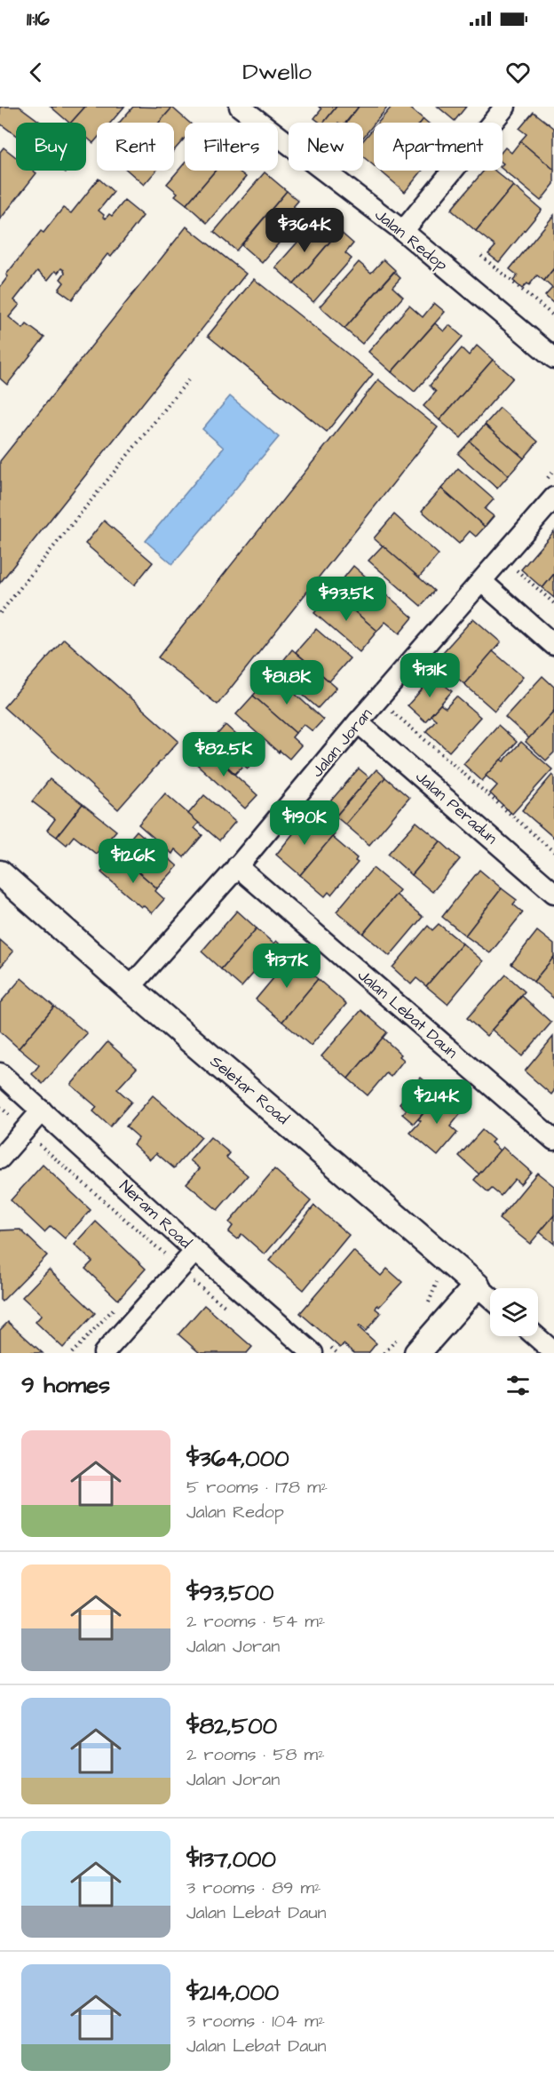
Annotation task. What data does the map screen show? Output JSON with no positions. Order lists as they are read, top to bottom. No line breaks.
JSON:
{"streets":{"street":["Jalan Redop","Jalan Joran","Jalan Peradun","Jalan Lebat Daun","Seletar Road","Neram Road"]},"crossings":[["Jalan Joran","Jalan Peradun"],["Jalan Joran","Jalan Lebat Daun"],["Jalan Joran","Seletar Road"]],"page":{"status":"11:16","header":"Dwello","chip":["Buy","Rent","Filters","New","Apartment"],"price":["$364K","$93.5K","$131K","$81.8K","$82.5K","$190K","$126K","$137K","$214K"],"heading":"9 homes","list":[{"name":"$364,000","note":"5 rooms · 178 m² · Jalan Redop"},{"name":"$93,500","note":"2 rooms · 54 m² · Jalan Joran"},{"name":"$82,500","note":"2 rooms · 58 m² · Jalan Joran"},{"name":"$137,000","note":"3 rooms · 89 m² · Jalan Lebat Daun"},{"name":"$214,000","note":"3 rooms · 104 m² · Jalan Lebat Daun"}]}}
